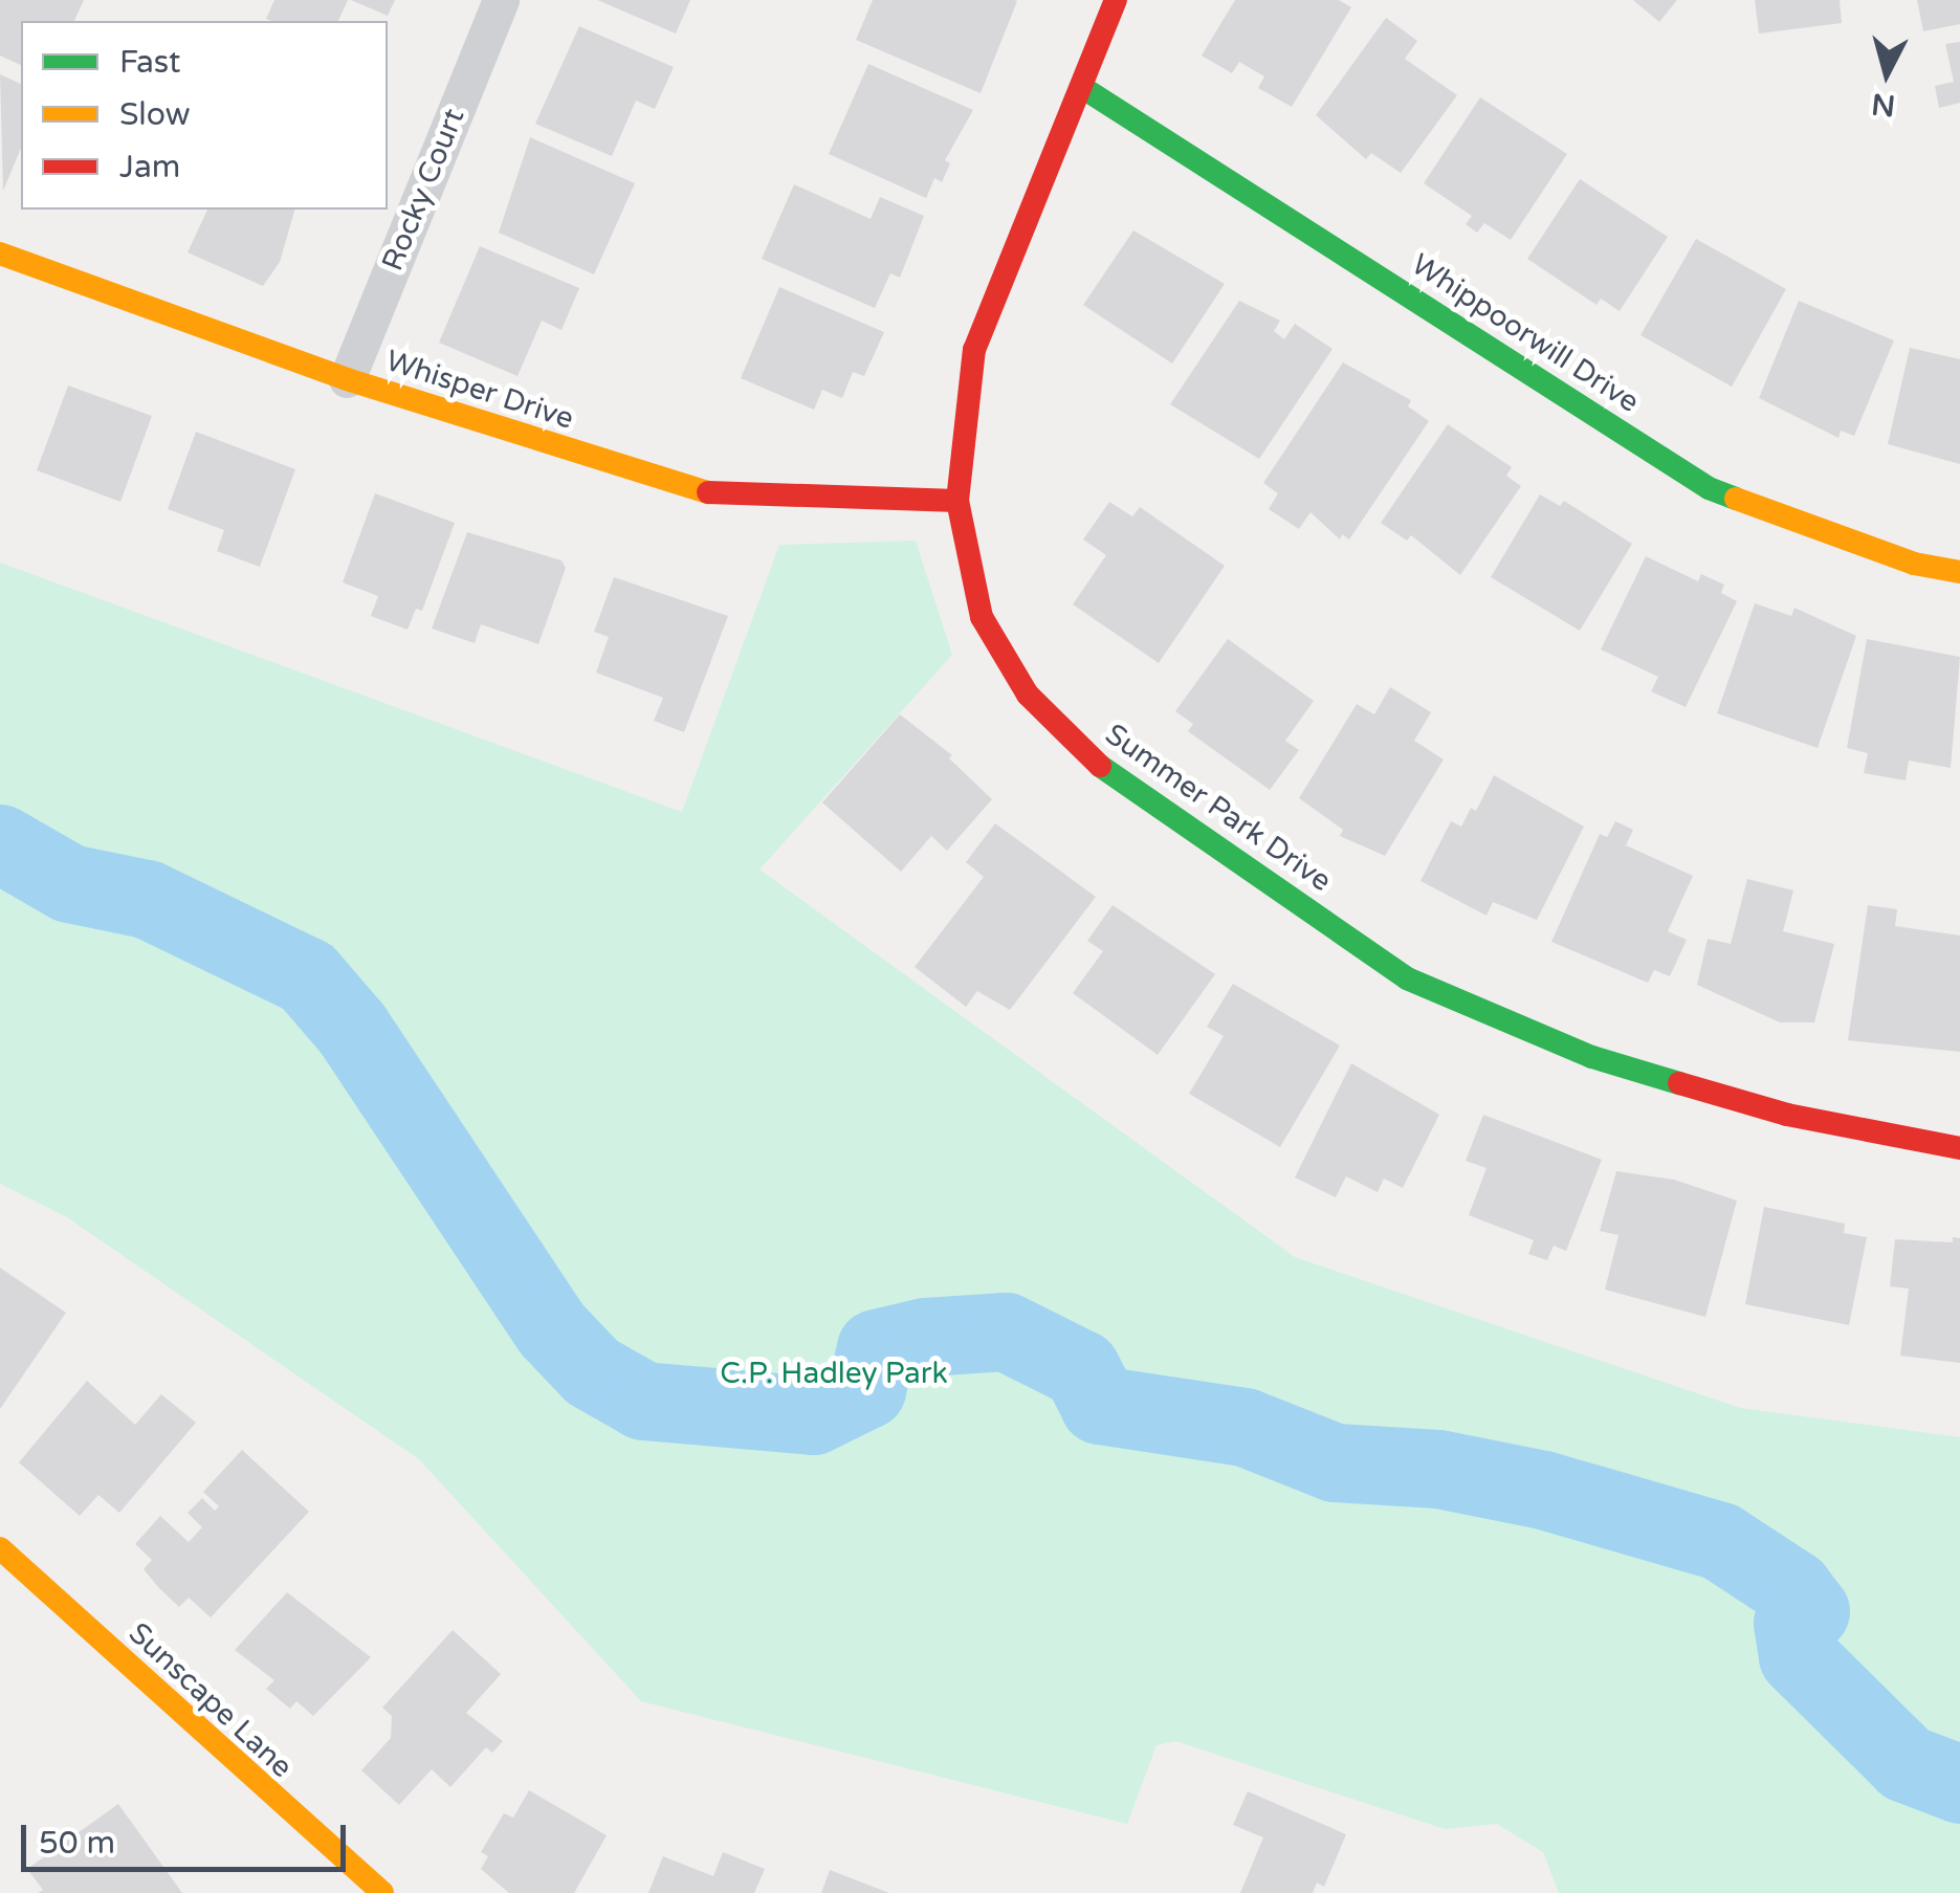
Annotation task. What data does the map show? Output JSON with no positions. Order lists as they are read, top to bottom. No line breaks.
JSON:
{"streets":{"street":["Rocky Court","Whippoorwill Drive","Whisper Drive","Summer Park Drive","Sunscape Lane"]},"crossings":[["Rocky Court","Whisper Drive"],["Whippoorwill Drive","Summer Park Drive"],["Whisper Drive","Summer Park Drive"]],"parks":["C.P. Hadley Park"],"legend":["Fast","Slow","Jam"],"scale_bar":"50 m","north":"bottom"}
